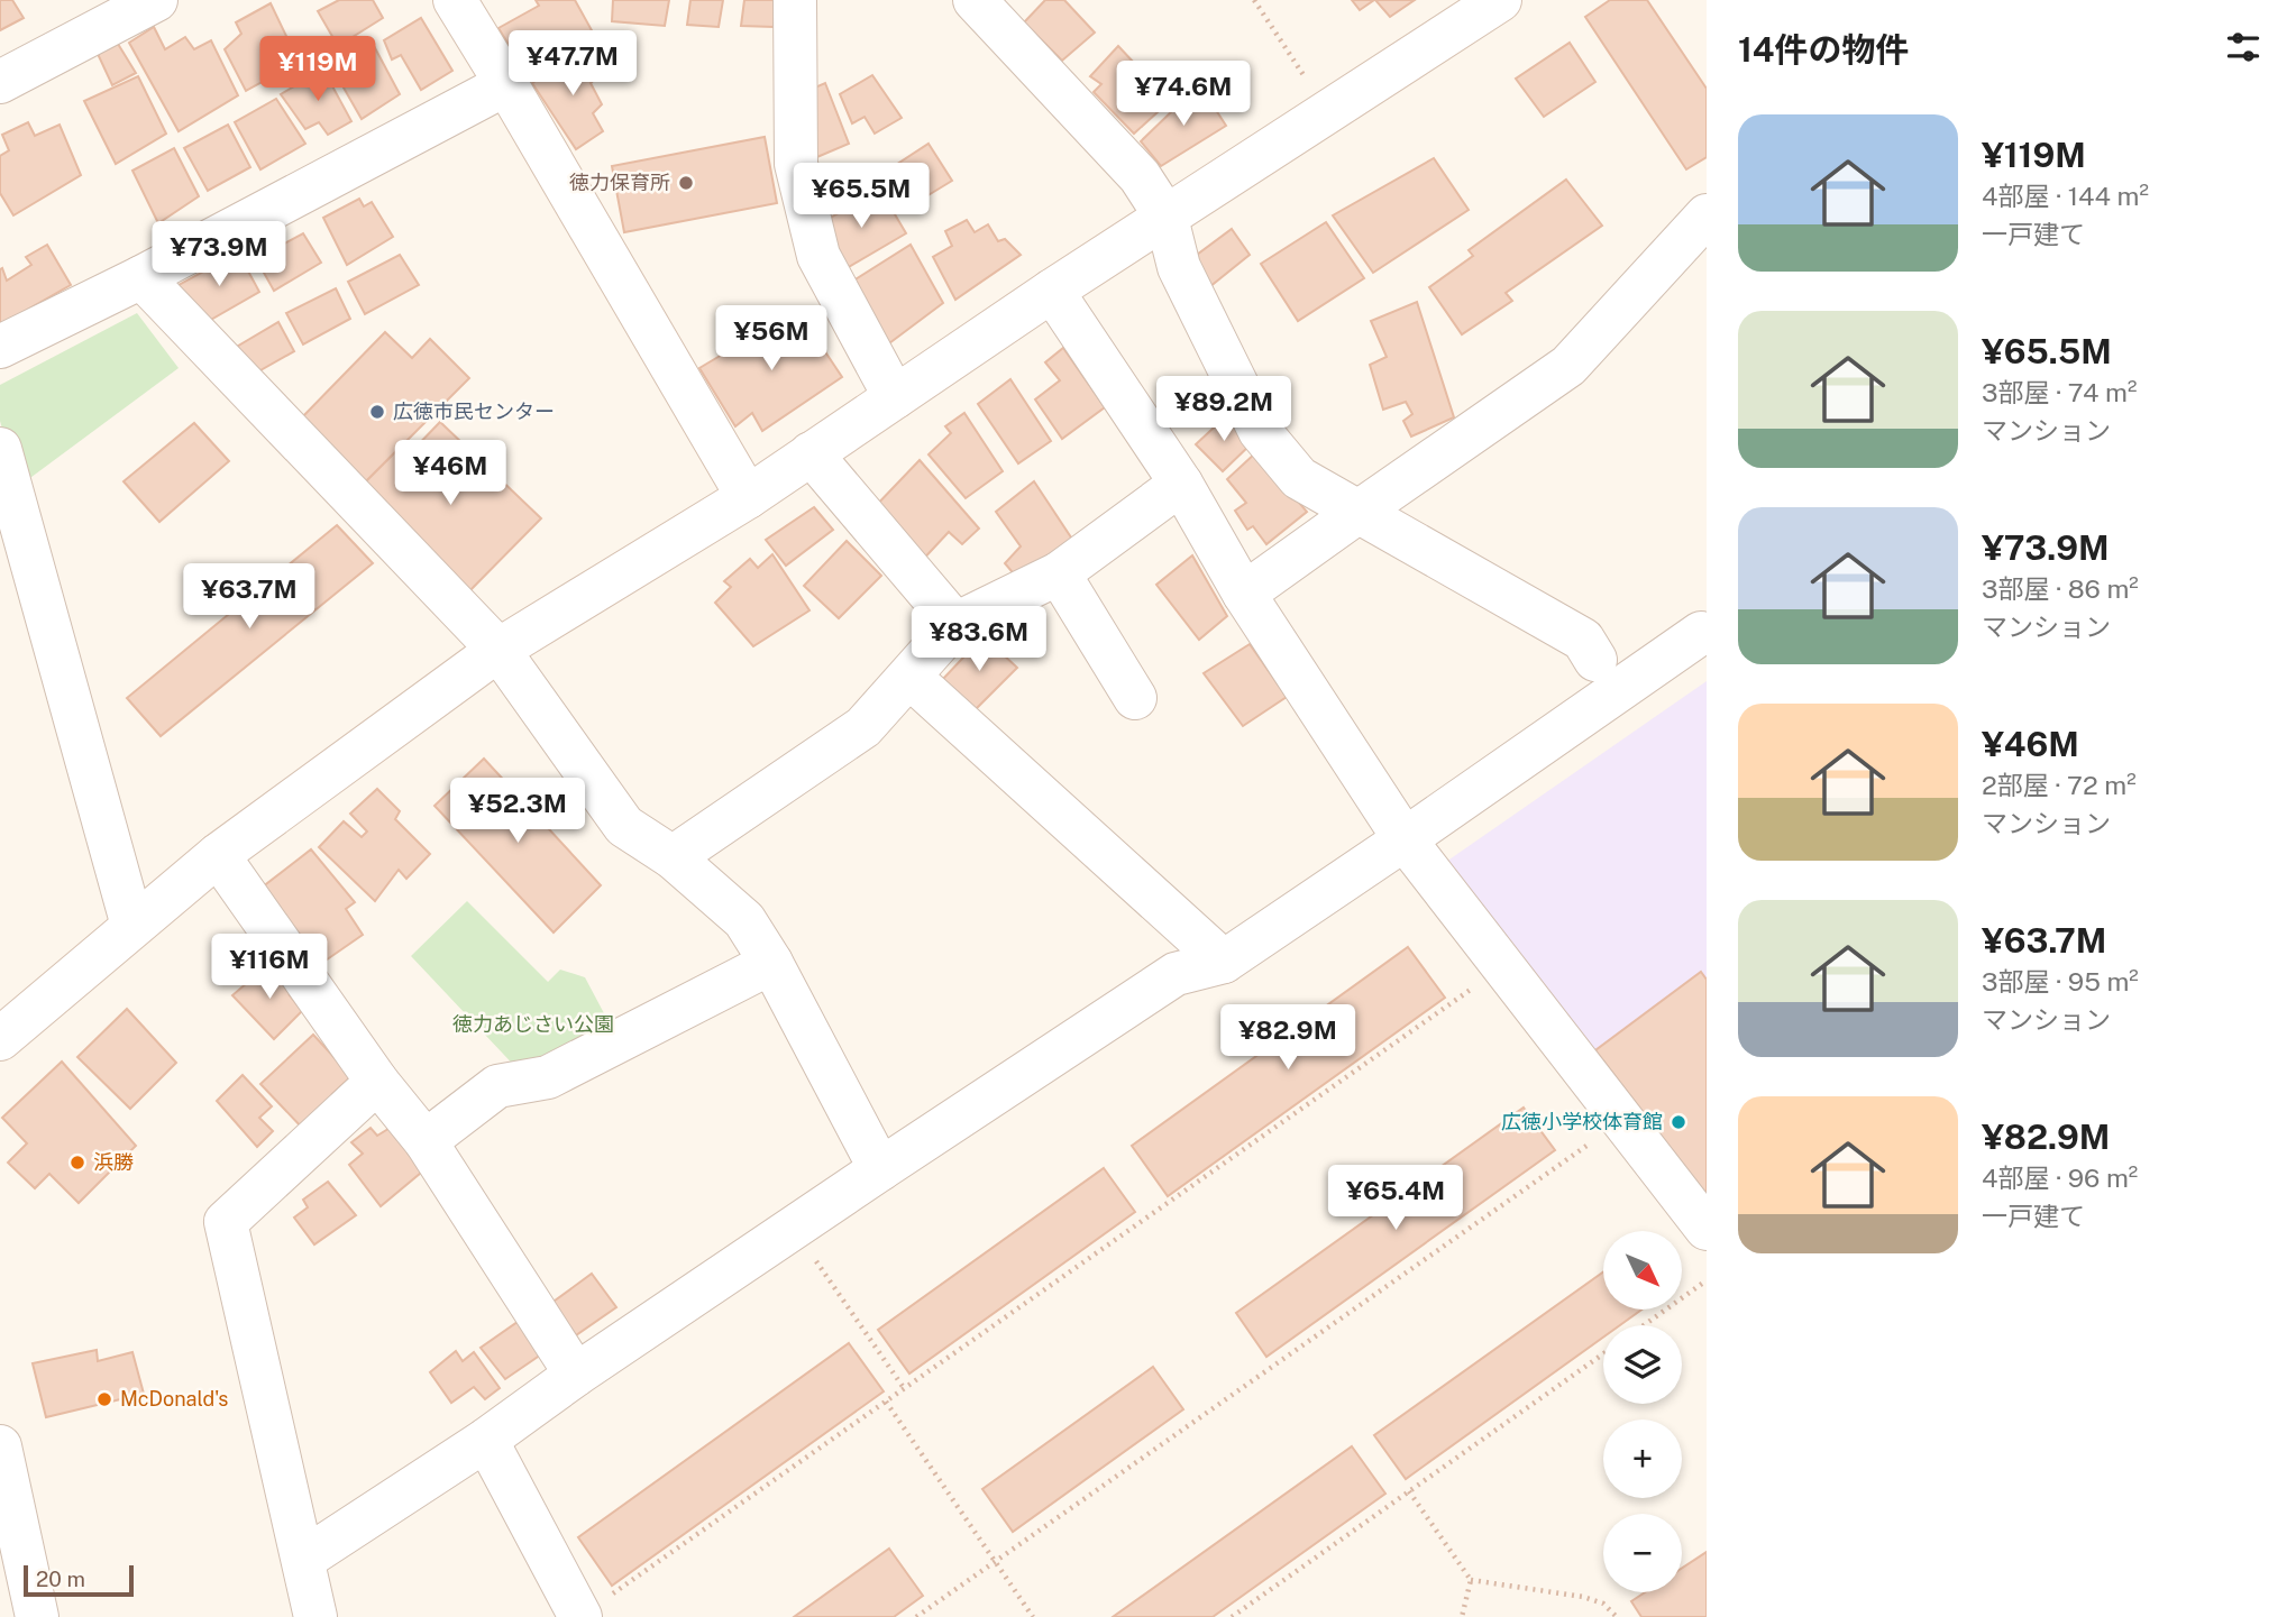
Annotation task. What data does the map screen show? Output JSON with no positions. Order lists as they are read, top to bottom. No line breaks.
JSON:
{"parks":["徳力あじさい公園"],"places":["徳力保育所","広徳市民センター","広徳小学校体育館","浜勝","McDonald's"],"scale_bar":"20 m","north":"bottom right","page":{"heading":"14件の物件","price":["¥47.7M","¥119M","¥74.6M","¥65.5M","¥73.9M","¥56M","¥89.2M","¥46M","¥63.7M","¥83.6M","¥52.3M","¥116M","¥82.9M","¥65.4M"],"list":[{"name":"¥119M","note":"4部屋 · 144 m² · 一戸建て"},{"name":"¥65.5M","note":"3部屋 · 74 m² · マンション"},{"name":"¥73.9M","note":"3部屋 · 86 m² · マンション"},{"name":"¥46M","note":"2部屋 · 72 m² · マンション"},{"name":"¥63.7M","note":"3部屋 · 95 m² · マンション"},{"name":"¥82.9M","note":"4部屋 · 96 m² · 一戸建て"}],"map_buttons":["+","−"],"scale":"20 m"}}
